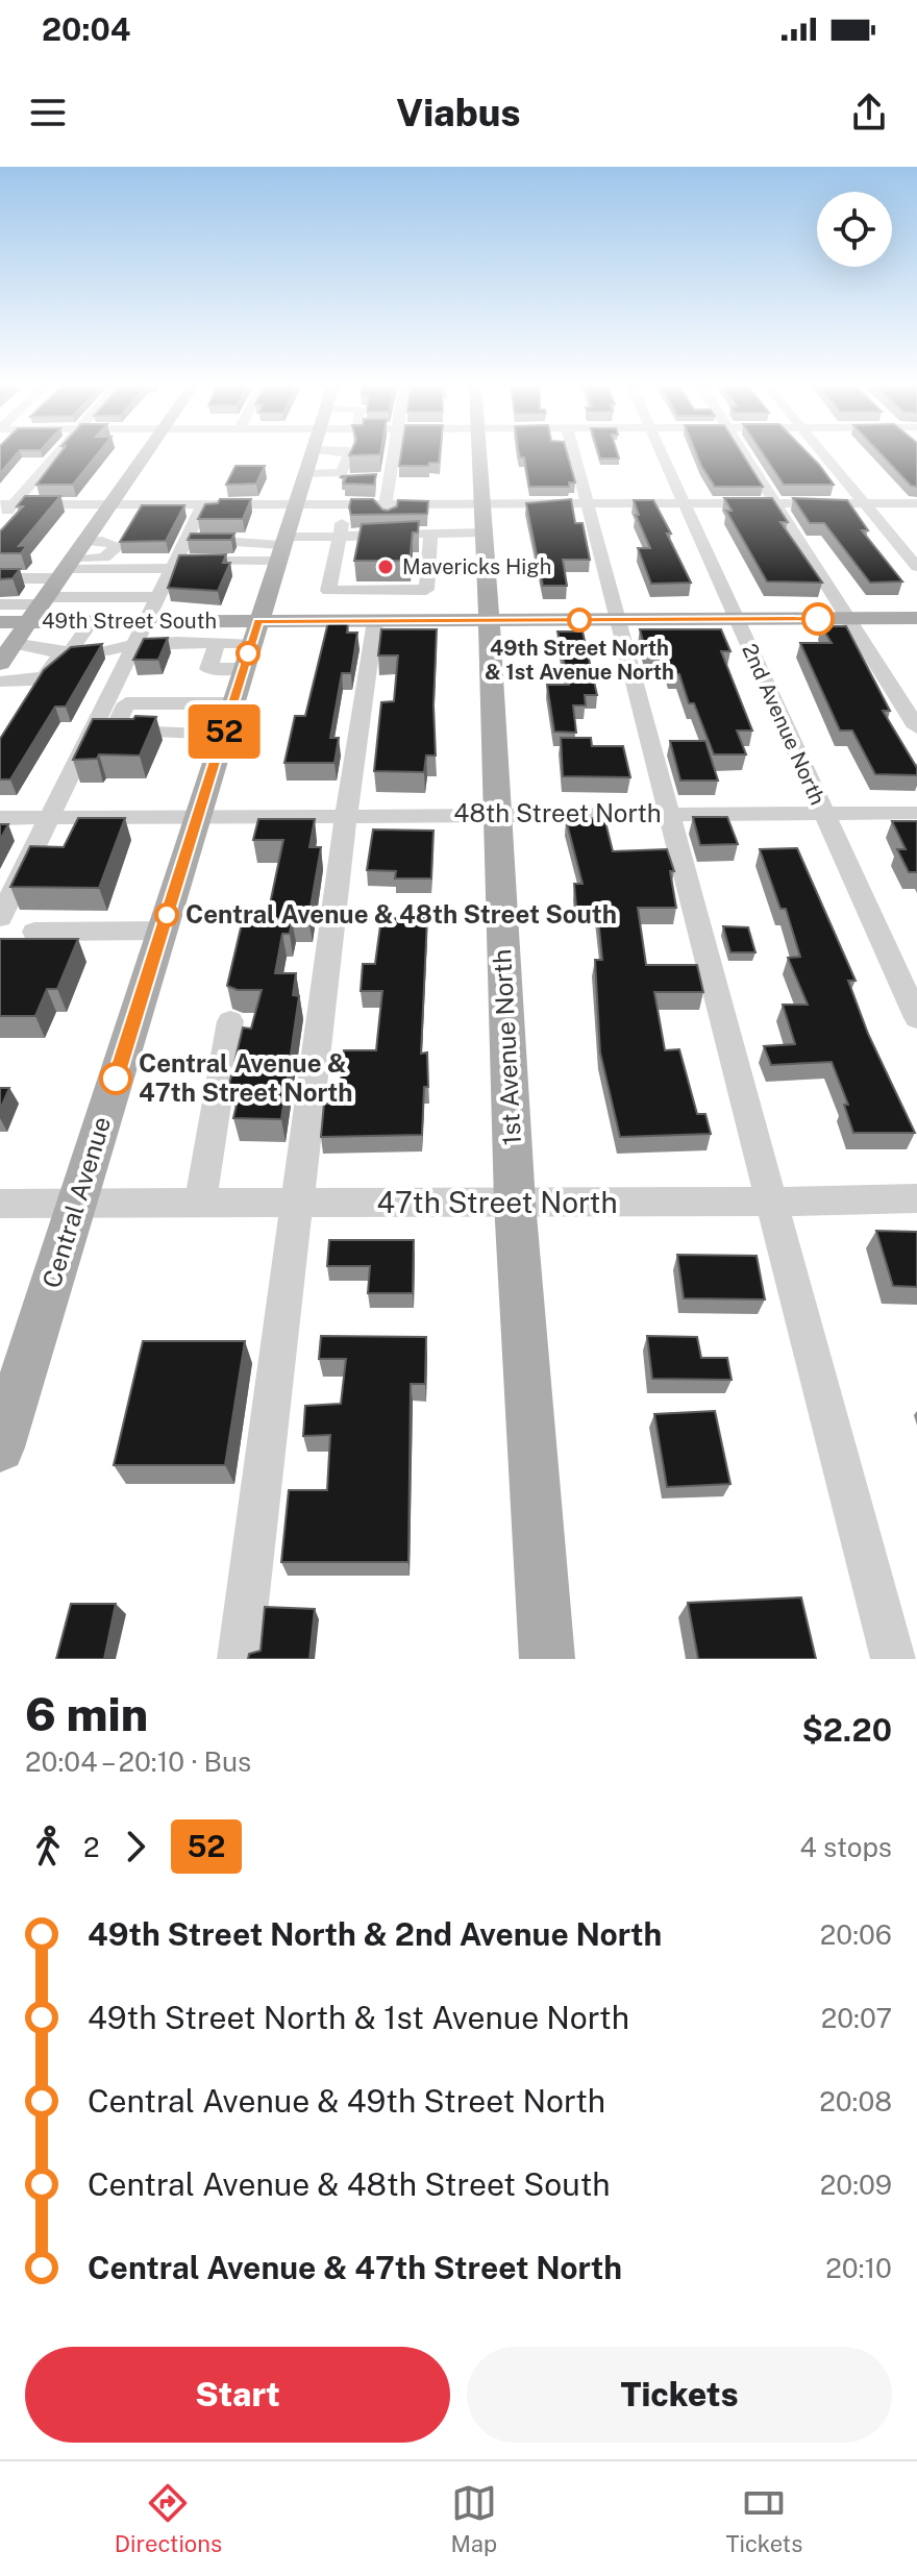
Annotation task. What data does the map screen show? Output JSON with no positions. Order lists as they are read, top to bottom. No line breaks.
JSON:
{"streets":{"main road":["49th Street South","1st Avenue North","Central Avenue"],"street":["2nd Avenue North","48th Street North","47th Street North"]},"crossings":[["49th Street South","2nd Avenue North"],["49th Street South","1st Avenue North"],["49th Street South","Central Avenue"],["2nd Avenue North","48th Street North"],["48th Street North","1st Avenue North"],["48th Street North","Central Avenue"],["1st Avenue North","47th Street North"],["Central Avenue","47th Street North"]],"places":["Mavericks High","49th Street North & 1st Avenue North","Central Avenue & 48th Street South","Central Avenue & 47th Street North"],"lines":["bus line 52"],"page":{"status":"20:04","header":"Viabus","on_map":"52","heading":["6 min","20:04 – 20:10 · Bus","$2.20"],"legs":["2","52","4 stops"],"list":[{"name":"49th Street North & 2nd Avenue North","value":"20:06"},{"name":"49th Street North & 1st Avenue North","value":"20:07"},{"name":"Central Avenue & 49th Street North","value":"20:08"},{"name":"Central Avenue & 48th Street South","value":"20:09"},{"name":"Central Avenue & 47th Street North","value":"20:10"}],"buttons":["Start","Tickets"],"tabs":["Directions","Map","Tickets"]}}
